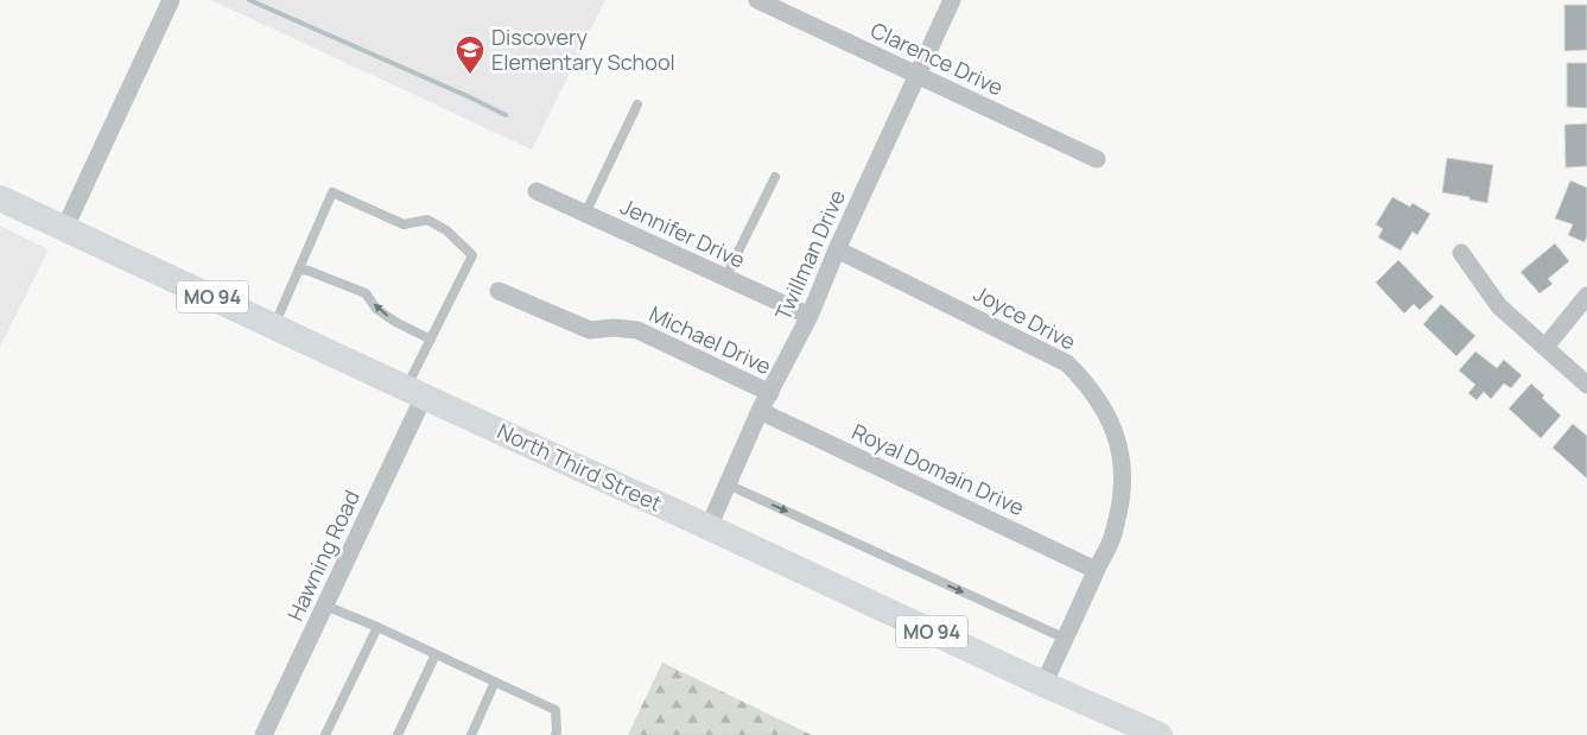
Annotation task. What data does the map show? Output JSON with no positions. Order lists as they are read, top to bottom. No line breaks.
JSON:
{"streets":{"main road":["MO 94","North Third Street"],"street":["Clarence Drive","Jennifer Drive","Twillman Drive","Joyce Drive","Michael Drive","Royal Domain Drive","Hawning Road"]},"crossings":[["Clarence Drive","Twillman Drive"],["Jennifer Drive","Twillman Drive"],["Twillman Drive","Joyce Drive"],["Twillman Drive","Michael Drive"],["Twillman Drive","North Third Street"],["Twillman Drive","Royal Domain Drive"],["Joyce Drive","North Third Street"],["Joyce Drive","Royal Domain Drive"],["North Third Street","Hawning Road"]],"places":{"school or university":["Discovery Elementary School"]}}
